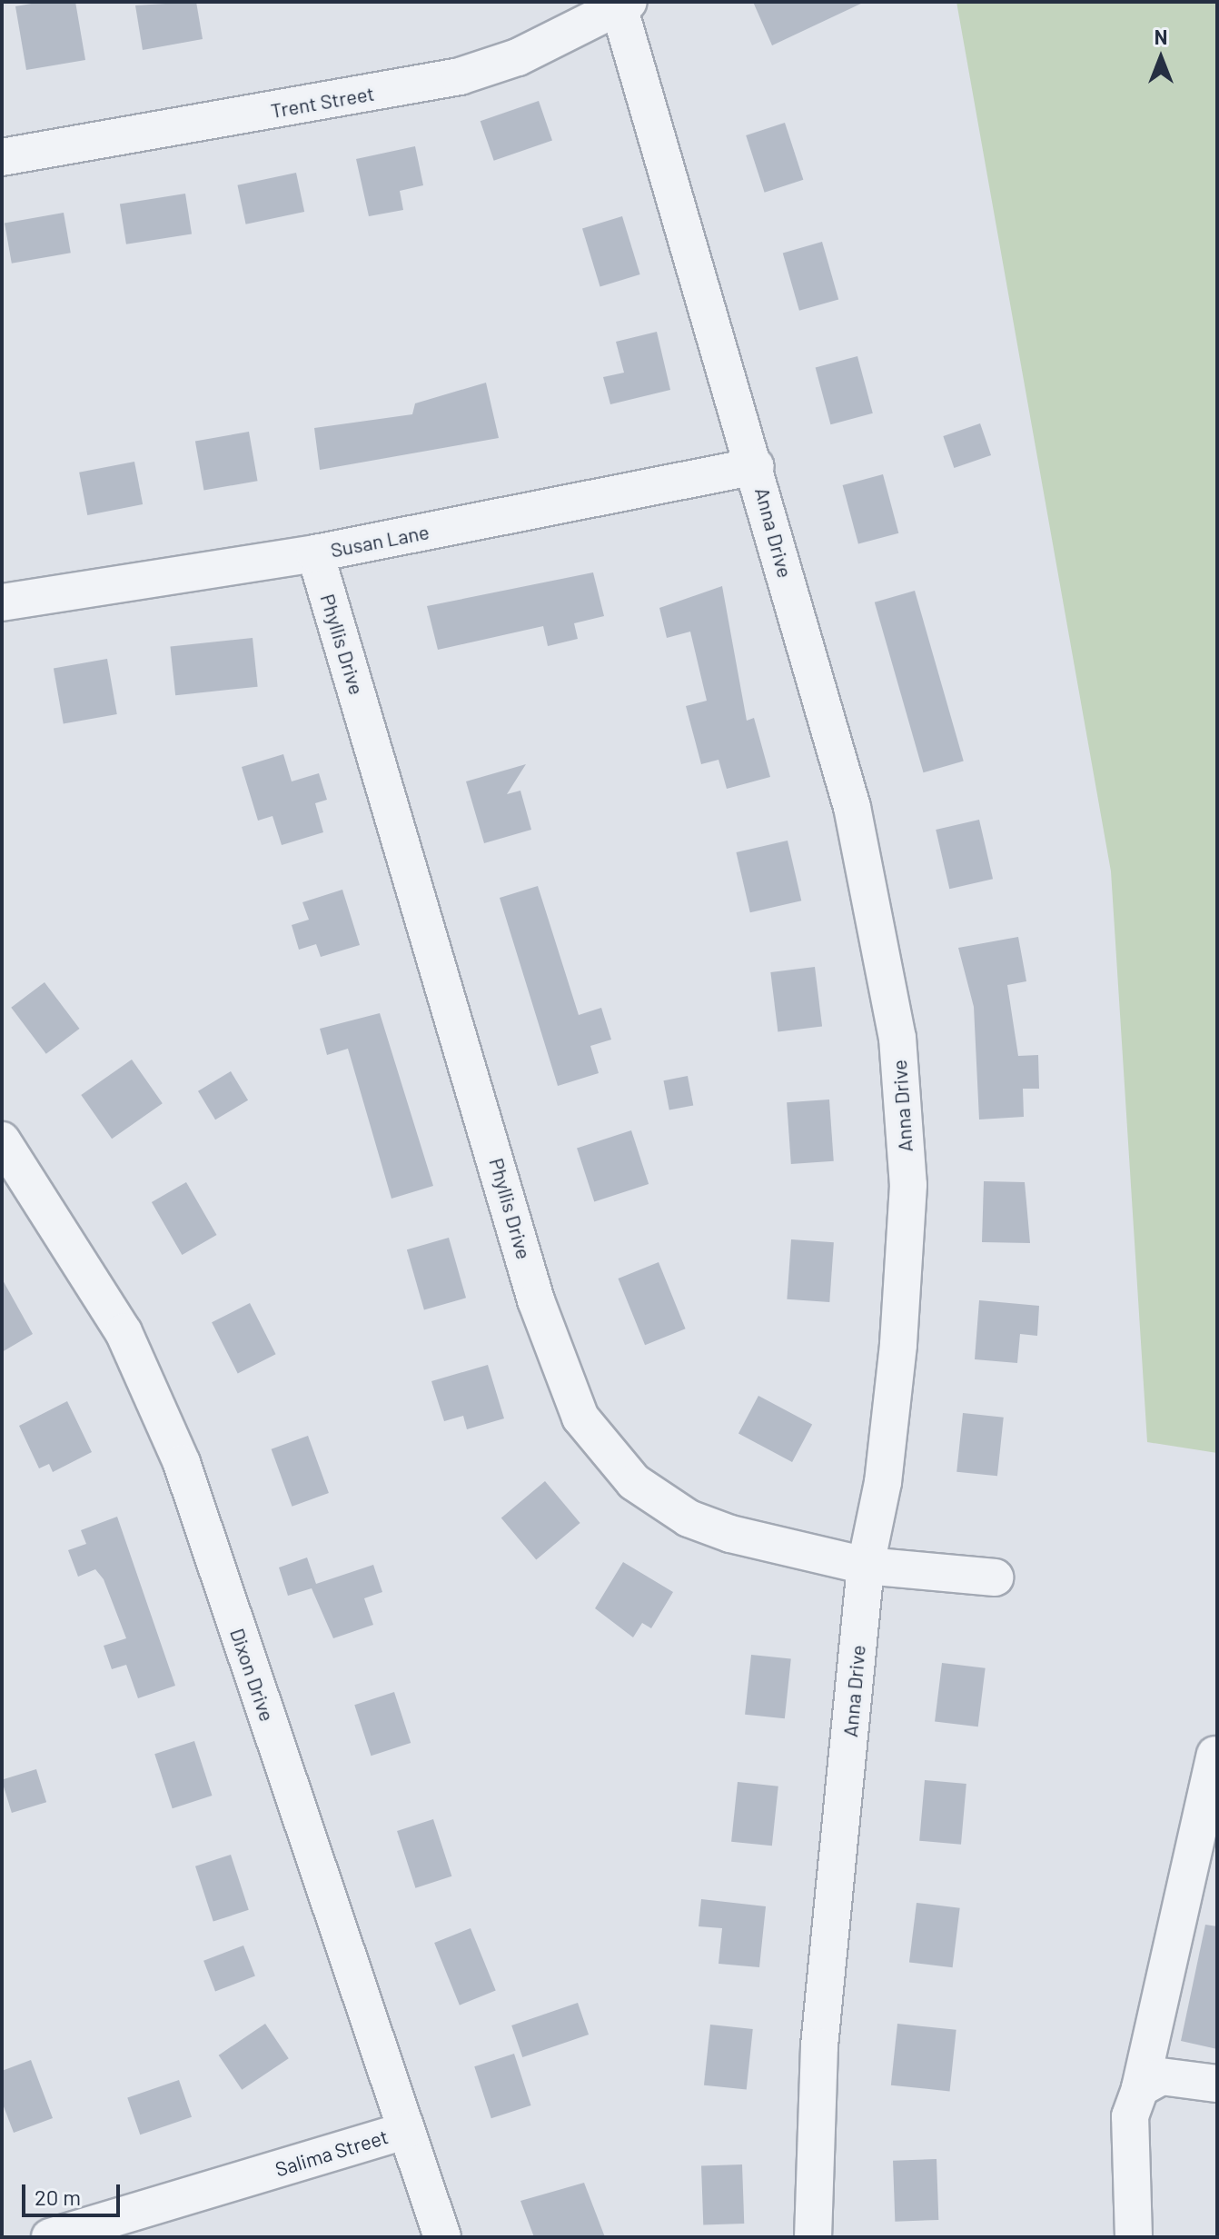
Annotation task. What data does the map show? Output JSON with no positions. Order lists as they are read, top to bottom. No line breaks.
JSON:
{"streets":{"street":["Trent Street","Anna Drive","Susan Lane","Phyllis Drive","Dixon Drive","Salima Street"]},"crossings":[["Trent Street","Anna Drive"],["Anna Drive","Susan Lane"],["Anna Drive","Phyllis Drive"],["Susan Lane","Phyllis Drive"],["Dixon Drive","Salima Street"]],"scale_bar":"20 m","north":"top"}
